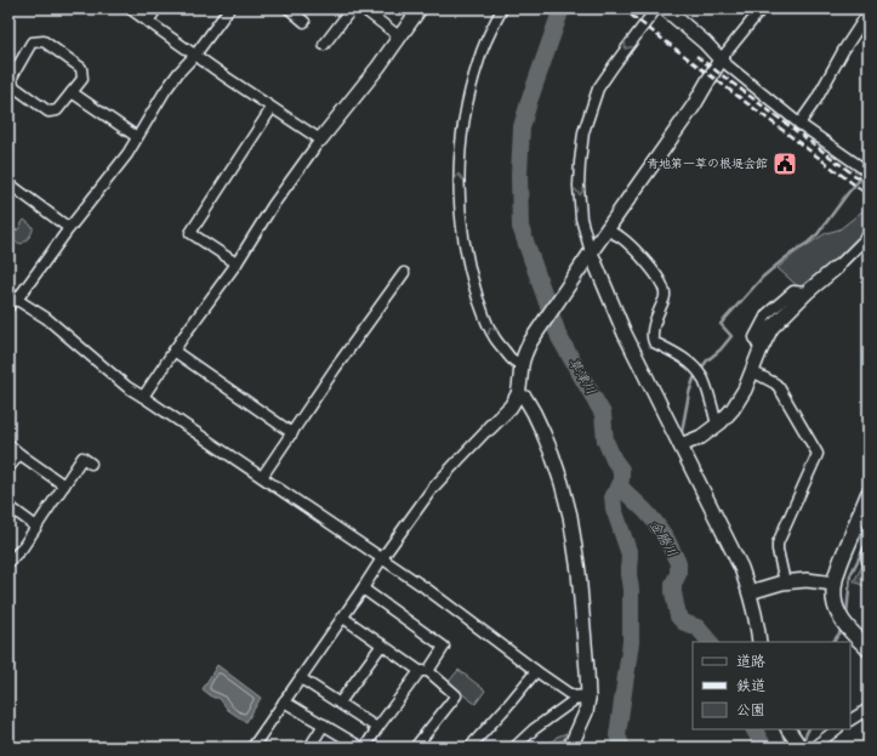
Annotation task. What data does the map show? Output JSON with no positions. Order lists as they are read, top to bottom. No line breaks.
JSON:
{"water":["草津川","金勝川"],"places":{"public building":["青地第一草の根堤会館"]},"legend":["道路","鉄道","公園"]}
